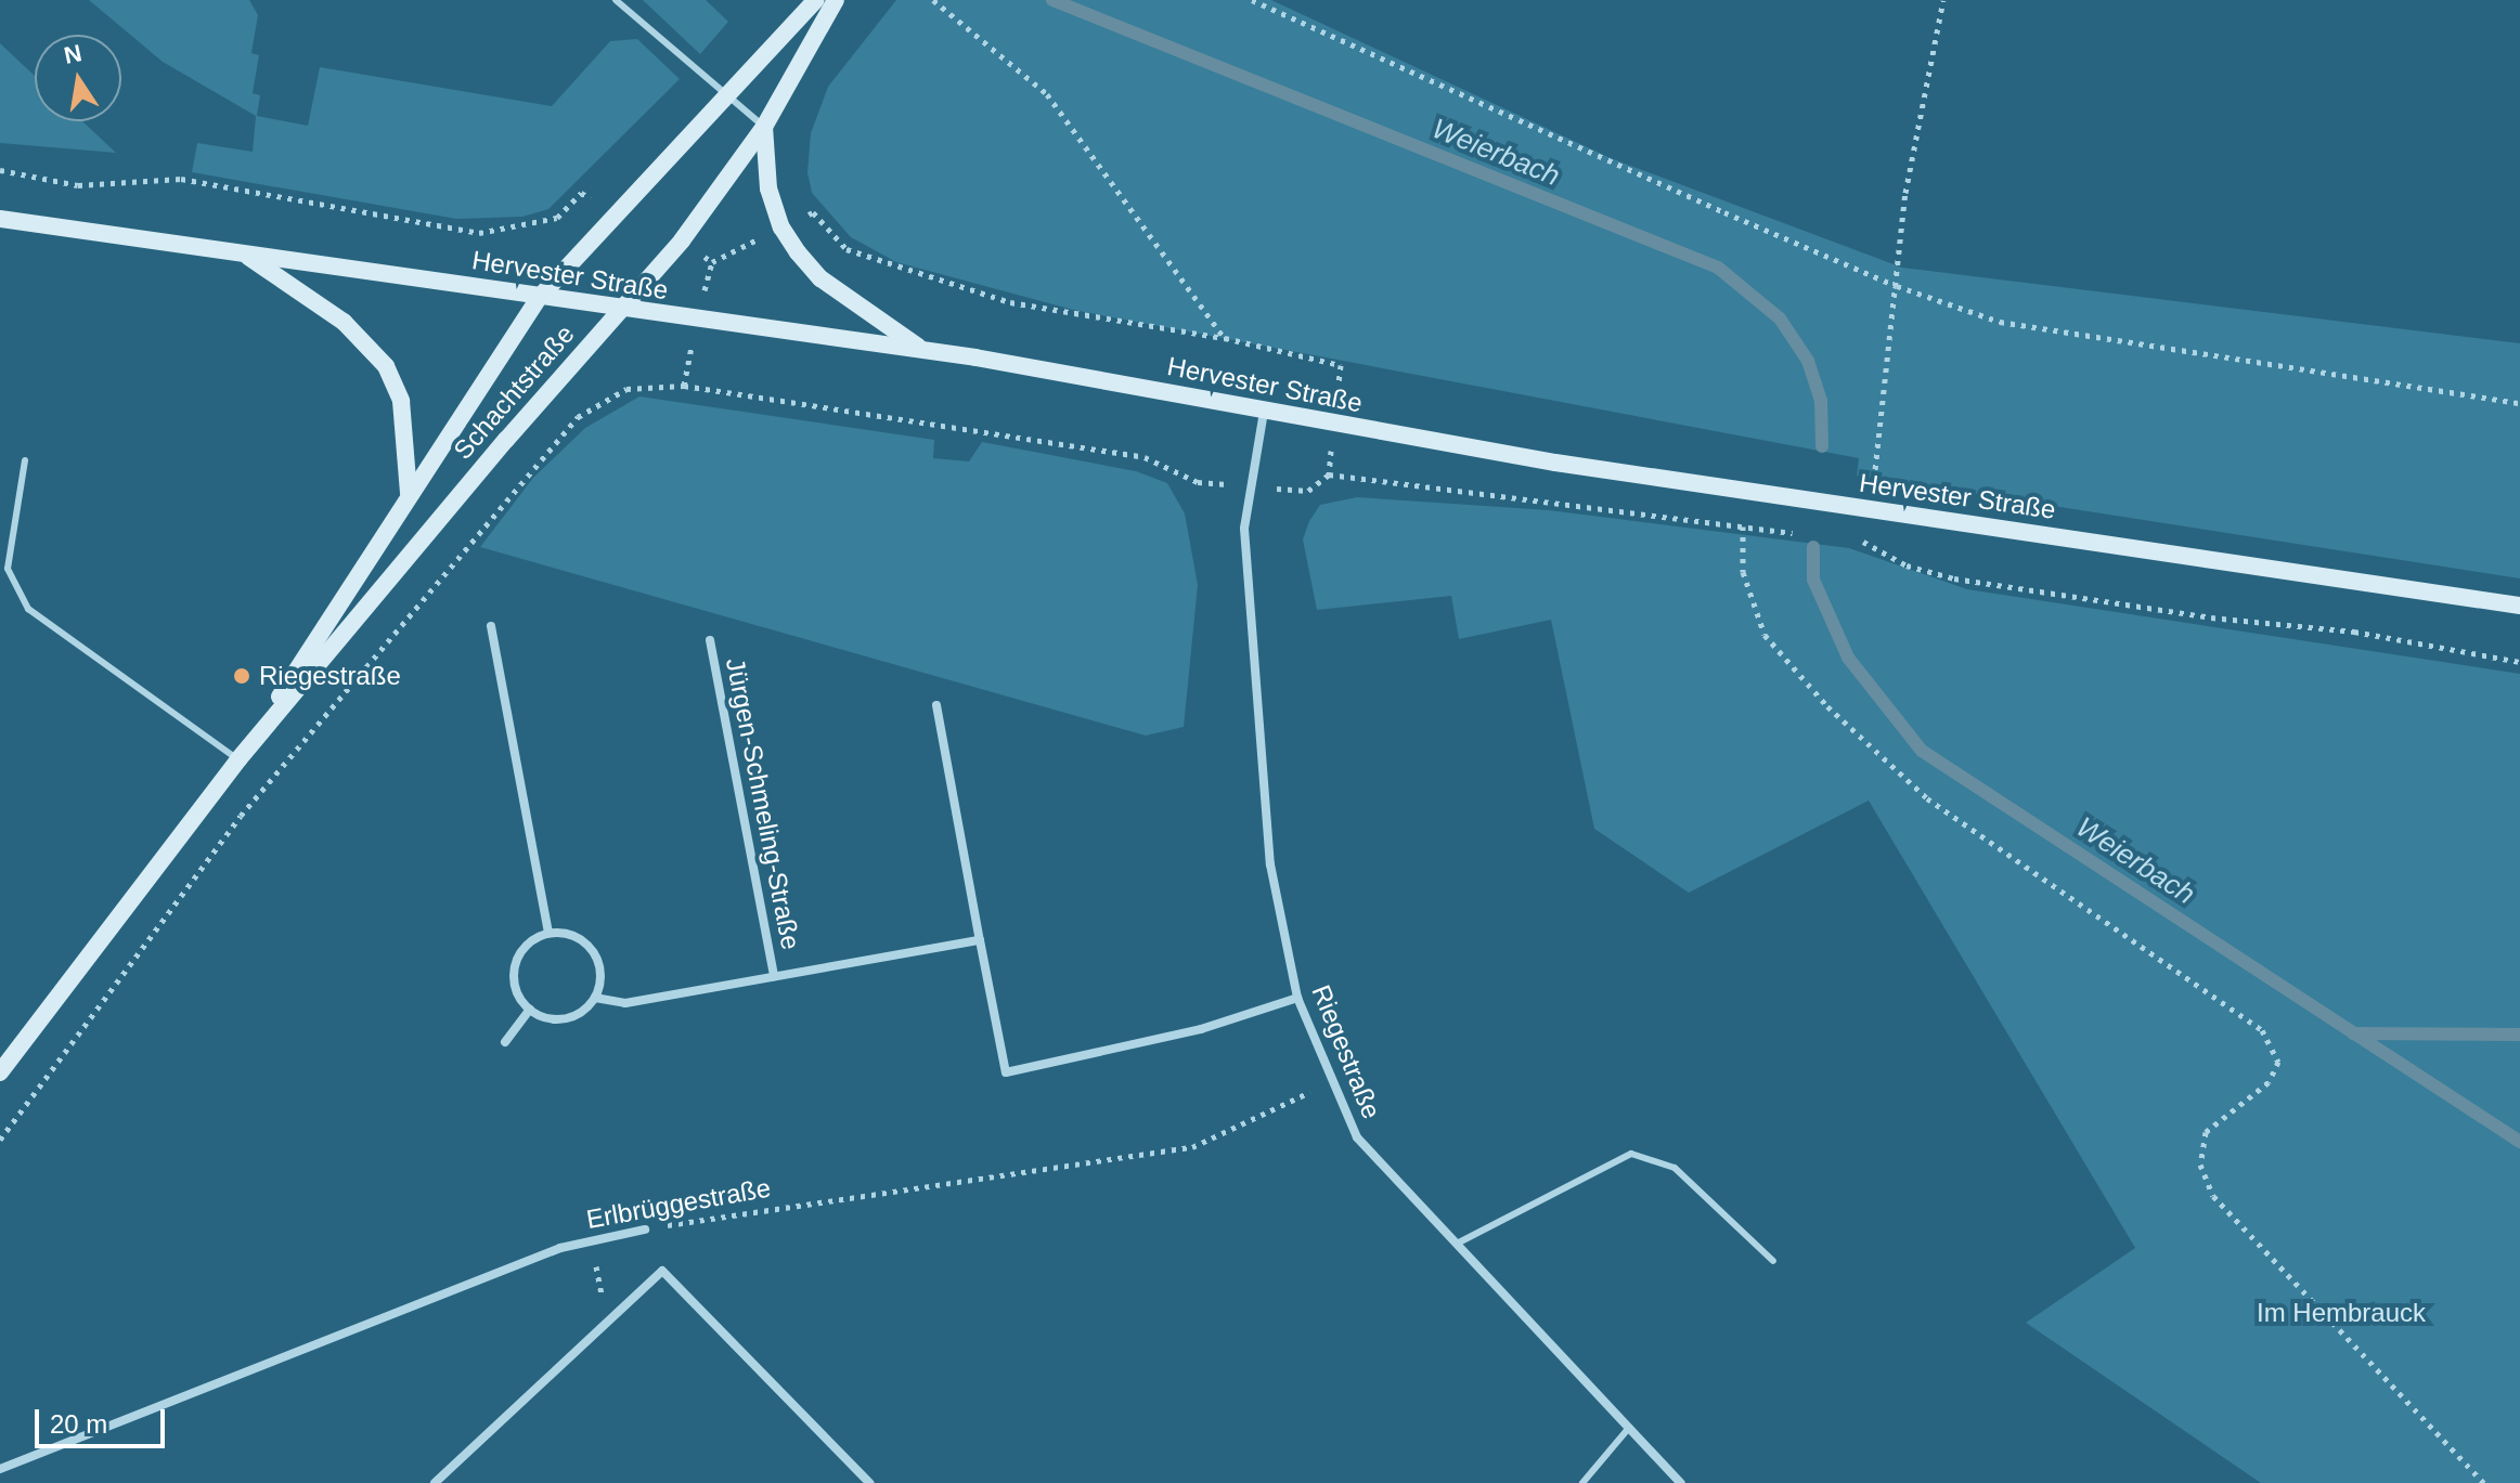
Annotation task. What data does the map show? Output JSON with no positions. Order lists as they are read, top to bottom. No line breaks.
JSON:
{"streets":{"street":["Hervester Straße","Schachtstraße","Jürgen-Schmeling-Straße","Riegestraße","Erlbrüggestraße"]},"crossings":[["Hervester Straße","Schachtstraße"],["Hervester Straße","Riegestraße"],["Riegestraße","Erlbrüggestraße"]],"water":["Weierbach"],"parks":["Im Hembrauck"],"places":["Riegestraße"],"scale_bar":"20 m","north":"top"}
